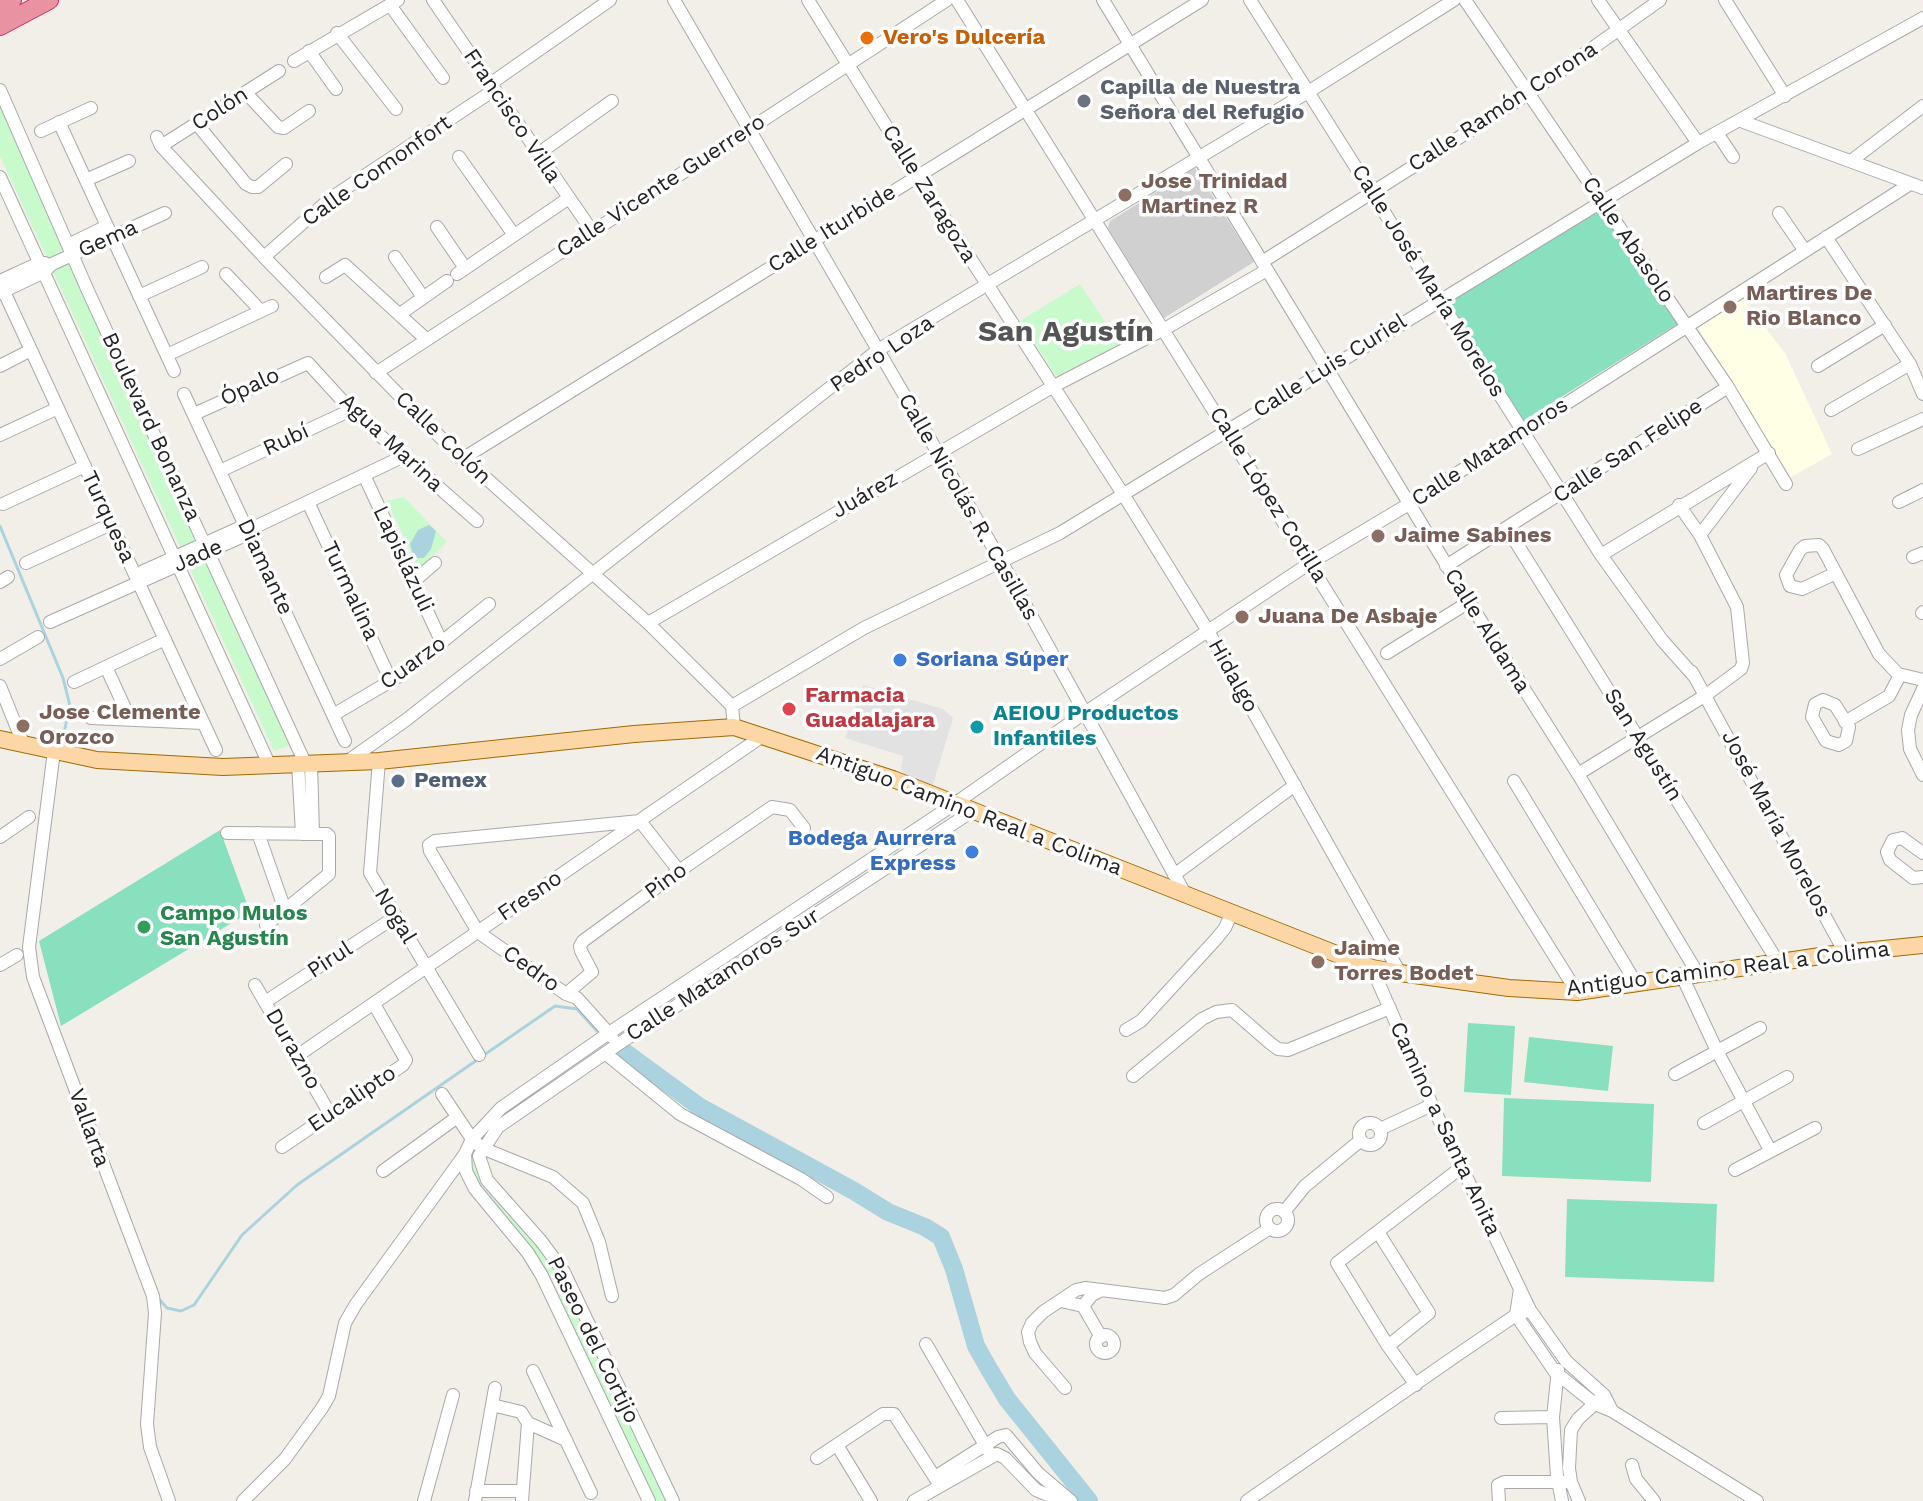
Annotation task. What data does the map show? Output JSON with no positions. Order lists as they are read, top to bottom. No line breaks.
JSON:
{"streets":{"main road":["Antiguo Camino Real a Colima"],"street":["Calle Ramón Corona","Colón","Francisco Villa","Calle Comonfort","Calle Vicente Guerrero","Calle Zaragoza","Calle Iturbide","Gema","Calle Abasolo","Calle José María Morelos","Pedro Loza","Calle Luis Curiel","Ópalo","Boulevard Bonanza","Calle Colón","Rubí","Agua Marina","Calle San Felipe","Calle Matamoros","Juárez","Calle López Cotilla","Calle Nicolás R. Casillas","Turquesa","Jade","Lapislázuli","Diamante","Turmalina","Calle Aldama","Cuarzo","Hidalgo","San Agustín","José María Morelos","Pino","Fresno","Nogal","Pirul","Cedro","Calle Matamoros Sur","Durazno","Eucalipto","Vallarta","Camino a Santa Anita","Paseo del Cortijo"]},"crossings":[["Calle Ramón Corona","Calle Abasolo"],["Calle Ramón Corona","Calle José María Morelos"],["Calle Ramón Corona","Juárez"],["Calle Ramón Corona","Calle López Cotilla"],["Calle Ramón Corona","Calle Aldama"],["Colón","Calle Colón"],["Francisco Villa","Calle Comonfort"],["Francisco Villa","Calle Vicente Guerrero"],["Calle Comonfort","Calle Colón"],["Calle Vicente Guerrero","Calle Zaragoza"],["Calle Vicente Guerrero","Calle Colón"],["Calle Vicente Guerrero","Calle Nicolás R. Casillas"],["Calle Zaragoza","Calle Iturbide"],["Calle Zaragoza","Pedro Loza"],["Calle Zaragoza","Juárez"],["Calle Zaragoza","Hidalgo"],["Calle Iturbide","Calle Colón"],["Calle Iturbide","Calle López Cotilla"],["Calle Iturbide","Calle Nicolás R. Casillas"],["Calle Iturbide","Calle Aldama"],["Gema","Boulevard Bonanza"],["Gema","Turquesa"],["Calle Abasolo","Calle Luis Curiel"],["Calle Abasolo","Calle San Felipe"],["Calle Abasolo","Calle Matamoros"],["Calle José María Morelos","Pedro Loza"],["Calle José María Morelos","Calle Luis Curiel"],["Calle José María Morelos","Calle San Felipe"],["Calle José María Morelos","Calle Matamoros"],["Calle José María Morelos","José María Morelos"],["Pedro Loza","Calle Colón"],["Pedro Loza","Calle López Cotilla"],["Pedro Loza","Calle Nicolás R. Casillas"],["Pedro Loza","Calle Aldama"],["Pedro Loza","Antiguo Camino Real a Colima"],["Calle Luis Curiel","Calle Colón"],["Calle Luis Curiel","Calle López Cotilla"],["Calle Luis Curiel","Calle Nicolás R. Casillas"],["Calle Luis Curiel","Calle Aldama"],["Calle Luis Curiel","Hidalgo"],["Ópalo","Agua Marina"],["Ópalo","Diamante"],["Boulevard Bonanza","Jade"],["Boulevard Bonanza","Antiguo Camino Real a Colima"],["Calle Colón","Juárez"],["Rubí","Agua Marina"],["Rubí","Diamante"],["Agua Marina","Jade"],["Calle San Felipe","Calle Aldama"],["Calle San Felipe","San Agustín"],["Calle Matamoros","Calle López Cotilla"],["Calle Matamoros","Calle Nicolás R. Casillas"],["Calle Matamoros","Calle Aldama"],["Calle Matamoros","Hidalgo"],["Calle Matamoros","Antiguo Camino Real a Colima"],["Calle Matamoros","Calle Matamoros Sur"],["Juárez","Calle López Cotilla"],["Juárez","Calle Nicolás R. Casillas"],["Juárez","Hidalgo"],["Calle López Cotilla","Antiguo Camino Real a Colima"],["Calle Nicolás R. Casillas","Antiguo Camino Real a Colima"],["Turquesa","Jade"],["Jade","Lapislázuli"],["Jade","Diamante"],["Jade","Turmalina"],["Lapislázuli","Cuarzo"],["Diamante","Cuarzo"],["Turmalina","Cuarzo"],["Calle Aldama","Antiguo Camino Real a Colima"],["Hidalgo","Antiguo Camino Real a Colima"],["San Agustín","Antiguo Camino Real a Colima"],["Antiguo Camino Real a Colima","José María Morelos"],["Antiguo Camino Real a Colima","Fresno"],["Antiguo Camino Real a Colima","Nogal"],["Antiguo Camino Real a Colima","Calle Matamoros Sur"],["Antiguo Camino Real a Colima","Vallarta"],["Antiguo Camino Real a Colima","Camino a Santa Anita"],["Pino","Cedro"],["Fresno","Nogal"],["Fresno","Cedro"],["Fresno","Durazno"],["Fresno","Eucalipto"],["Nogal","Pirul"],["Pirul","Durazno"],["Cedro","Calle Matamoros Sur"],["Calle Matamoros Sur","Paseo del Cortijo"],["Durazno","Eucalipto"]],"districts":["San Agustín"],"places":["Vero's Dulcería","Capilla de Nuestra Señora del Refugio","Jose Trinidad Martinez R","Martires De Rio Blanco","Jaime Sabines","Juana De Asbaje","Soriana Súper","Farmacia Guadalajara","Jose Clemente Orozco","AEIOU Productos Infantiles","Pemex","Bodega Aurrera Express","Campo Mulos San Agustín","Jaime Torres Bodet"]}
